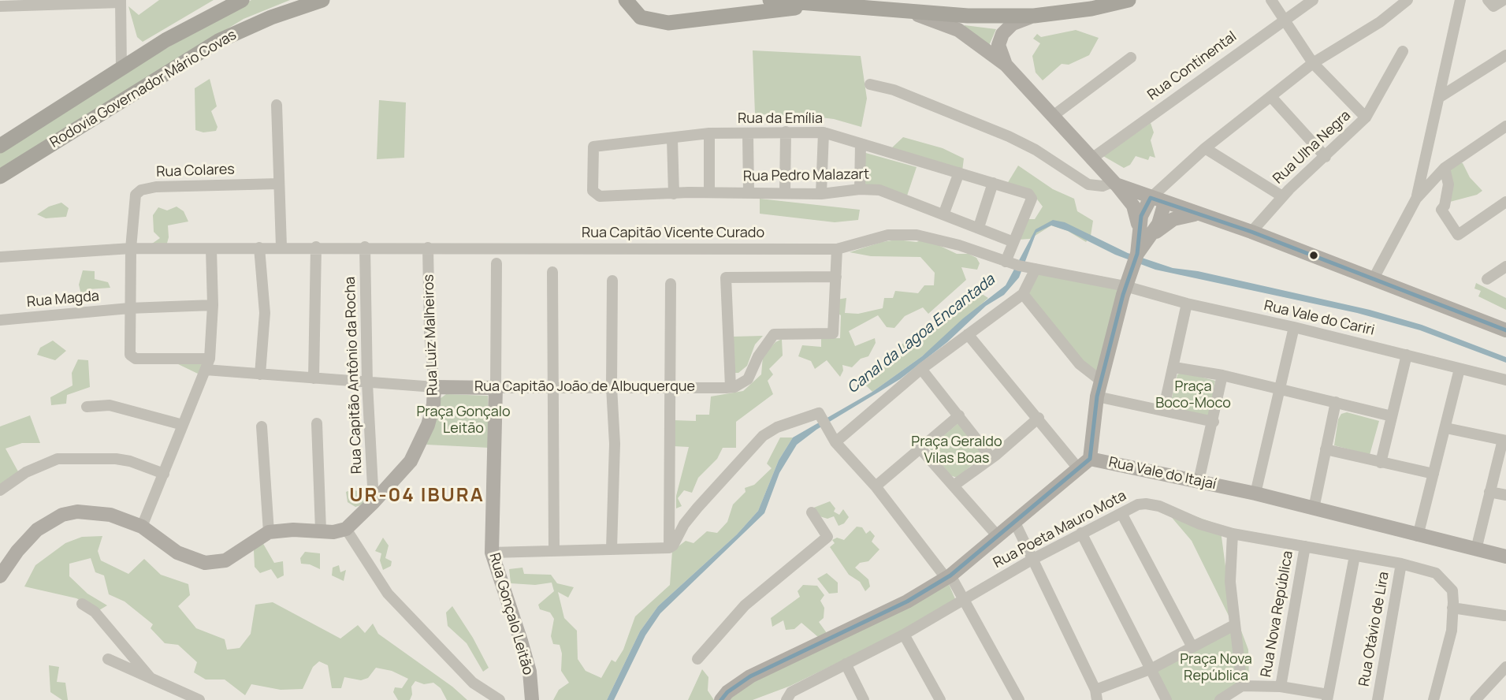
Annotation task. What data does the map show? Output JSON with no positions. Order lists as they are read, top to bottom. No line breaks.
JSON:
{"streets":{"highway":["Rodovia Governador Mário Covas"],"main road":["Rua Luiz Malheiros","Rua Capitão João de Albuquerque","Rua Vale do Itajaí","Rua Gonçalo Leitão"],"street":["Rua Continental","Rua da Emília","Rua Ulha Negra","Rua Colares","Rua Pedro Malazart","Rua Capitão Vicente Curado","Rua Magda","Rua Vale do Cariri","Rua Capitão Antônio da Rocha","Rua Poeta Mauro Mota","Rua Nova República","Rua Otávio de Lira"]},"crossings":[["Rua da Emília","Rua Pedro Malazart"],["Rua da Emília","Rua Capitão Vicente Curado"],["Rua Colares","Rua Capitão Vicente Curado"],["Rua Colares","Rua Magda"],["Rua Colares","Rua Capitão João de Albuquerque"],["Rua Capitão Vicente Curado","Rua Vale do Cariri"],["Rua Capitão Vicente Curado","Rua Luiz Malheiros"],["Rua Capitão Vicente Curado","Rua Capitão Antônio da Rocha"],["Rua Luiz Malheiros","Rua Capitão Antônio da Rocha"],["Rua Luiz Malheiros","Rua Capitão João de Albuquerque"],["Rua Capitão Antônio da Rocha","Rua Capitão João de Albuquerque"],["Rua Capitão João de Albuquerque","Rua Gonçalo Leitão"],["Rua Poeta Mauro Mota","Rua Nova República"],["Rua Poeta Mauro Mota","Rua Otávio de Lira"]],"districts":["UR-04 IBURA"],"water":["Canal da Lagoa Encantada"],"parks":["Praça Boco-Moco","Praça Gonçalo Leitão","Praça Geraldo Vilas Boas","Praça Nova República"]}
